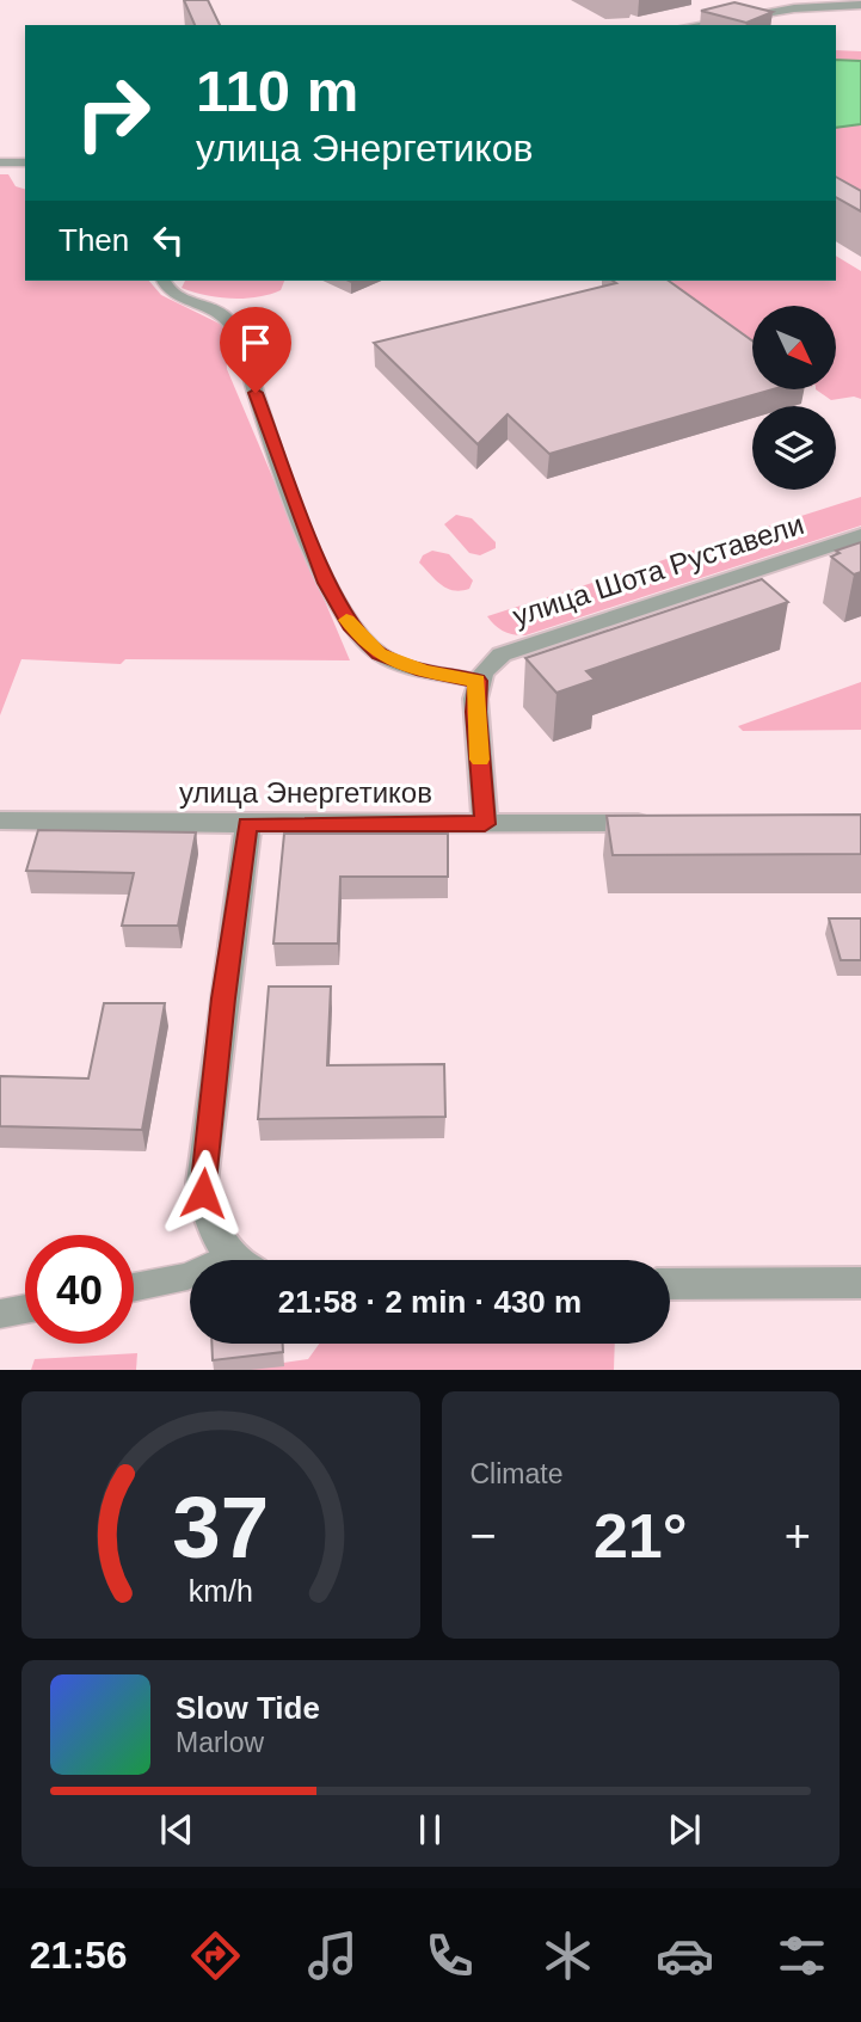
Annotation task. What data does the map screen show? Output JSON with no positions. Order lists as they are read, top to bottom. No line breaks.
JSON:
{"streets":{"street":["улица Шота Руставели","улица Энергетиков"]},"north":"bottom right","page":{"turn":["110 m","улица Энергетиков"],"then":"Then","limit":"40","trip":"21:58 · 2 min · 430 m","tile":"Climate","heat":["−","21°","+"],"song":["Slow Tide","Marlow"],"tabs":"21:56","gauge":["37","km/h"]}}
